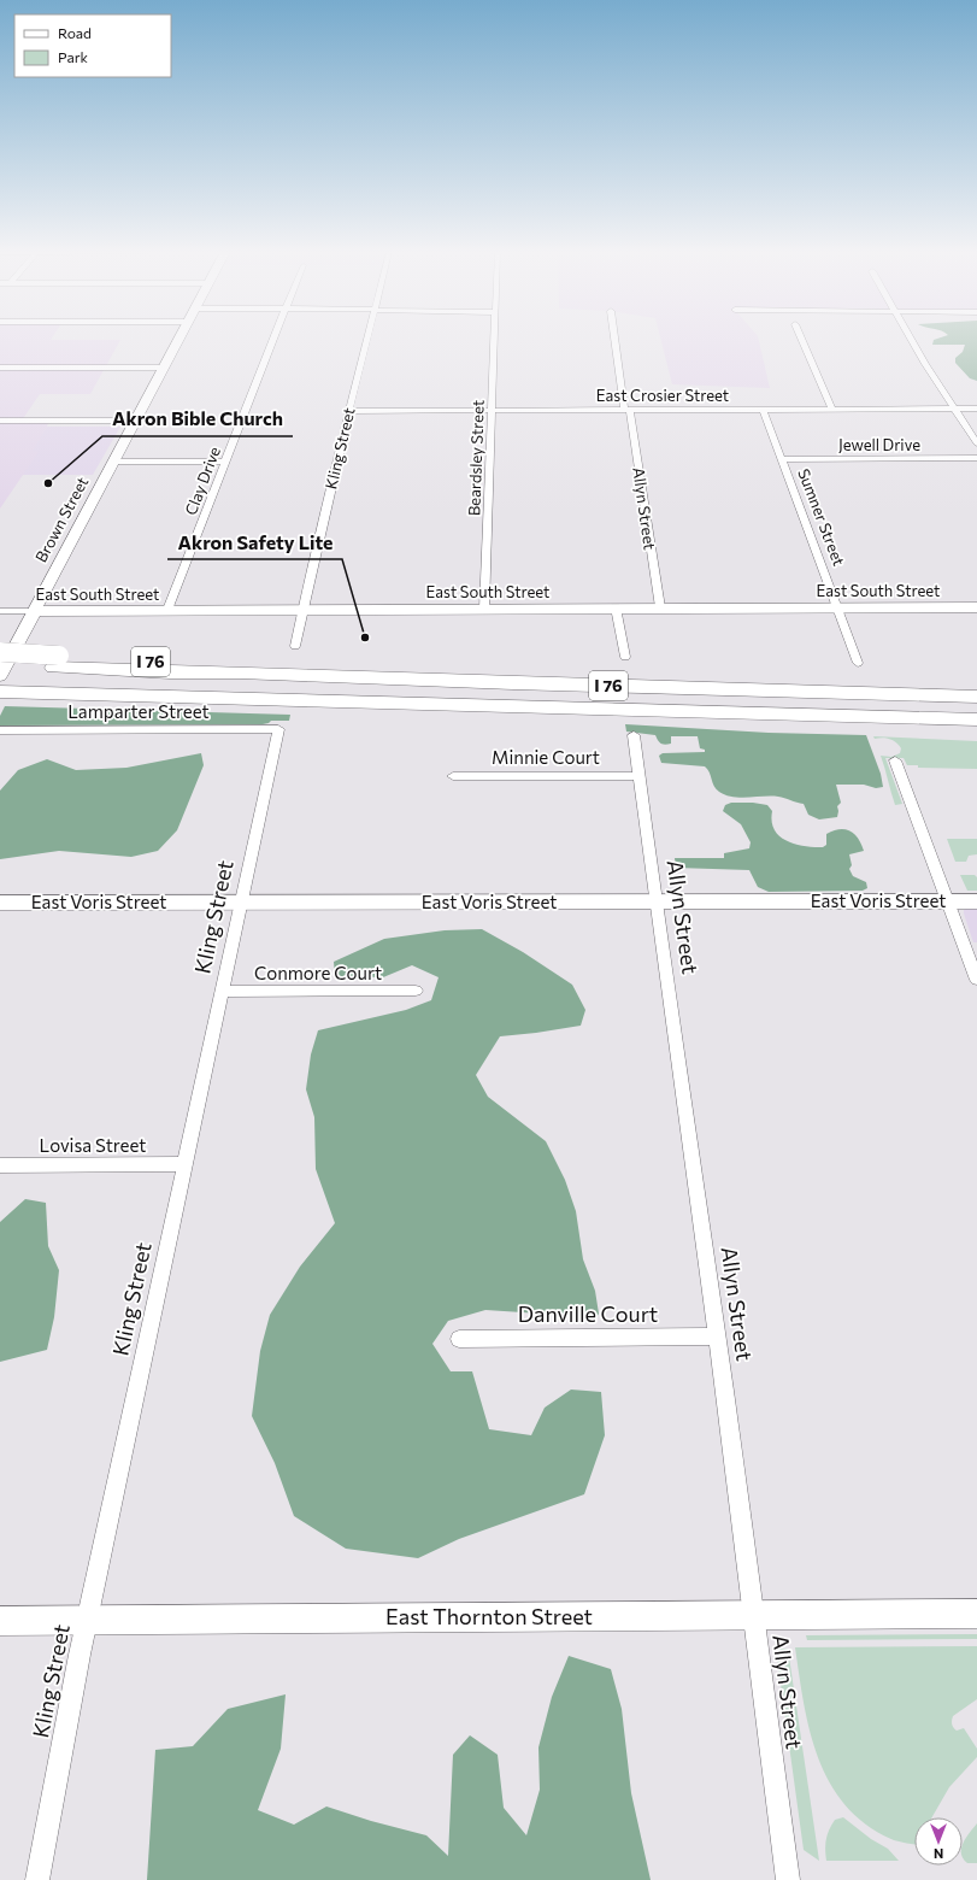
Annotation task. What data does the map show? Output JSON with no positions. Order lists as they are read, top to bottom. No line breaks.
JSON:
{"streets":{"highway":["I 76"],"main road":["Brown Street","East South Street","East Voris Street","East Thornton Street"],"street":["East Crosier Street","Jewell Drive","Kling Street","Beardsley Street","Clay Drive","Allyn Street","Sumner Street","Lamparter Street","Minnie Court","Conmore Court","Lovisa Street","Danville Court"]},"crossings":[["East Crosier Street","Kling Street"],["East Crosier Street","Beardsley Street"],["East Crosier Street","Allyn Street"],["East Crosier Street","Sumner Street"],["Jewell Drive","Sumner Street"],["Kling Street","East South Street"],["Kling Street","Lamparter Street"],["Kling Street","East Voris Street"],["Kling Street","Conmore Court"],["Kling Street","Lovisa Street"],["Kling Street","East Thornton Street"],["Beardsley Street","East South Street"],["Clay Drive","East South Street"],["Allyn Street","East South Street"],["Allyn Street","Minnie Court"],["Allyn Street","East Voris Street"],["Allyn Street","Danville Court"],["Allyn Street","East Thornton Street"],["Sumner Street","East South Street"],["Brown Street","East South Street"]],"places":["Akron Bible Church","Akron Safety Lite"],"legend":["Road","Park"],"north":"bottom"}
